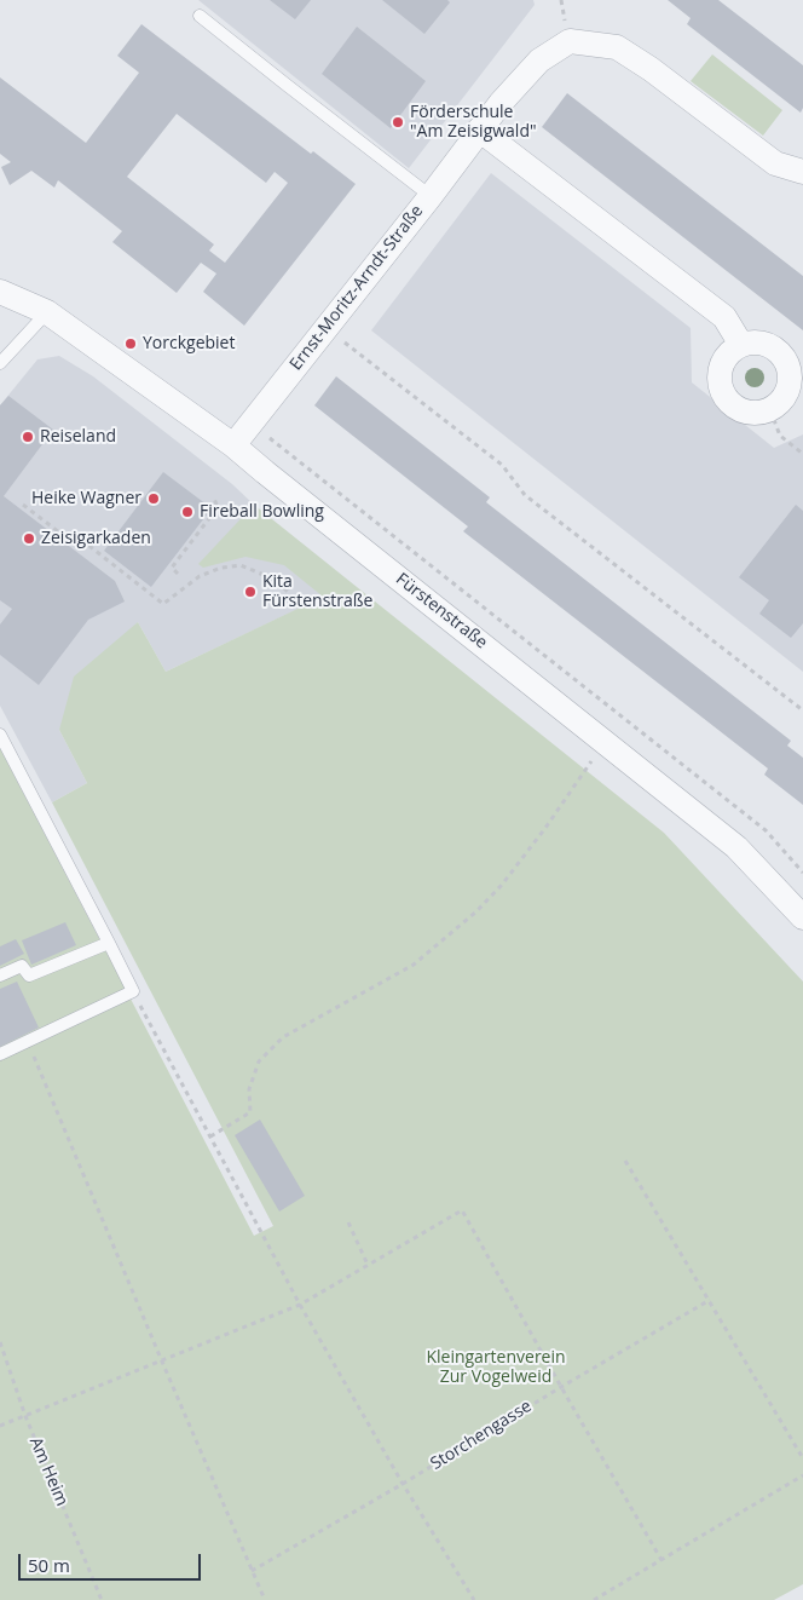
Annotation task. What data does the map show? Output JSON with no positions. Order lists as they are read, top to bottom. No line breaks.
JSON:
{"streets":{"street":["Ernst-Moritz-Arndt-Straße","Fürstenstraße"],"path":["Storchengasse","Am Heim"]},"crossings":[["Ernst-Moritz-Arndt-Straße","Fürstenstraße"]],"parks":["Kleingartenverein Zur Vogelweid"],"places":["Förderschule \"Am Zeisigwald\"","Yorckgebiet","Reiseland","Heike Wagner","Fireball Bowling","Zeisigarkaden","Kita Fürstenstraße"],"scale_bar":"50 m"}
